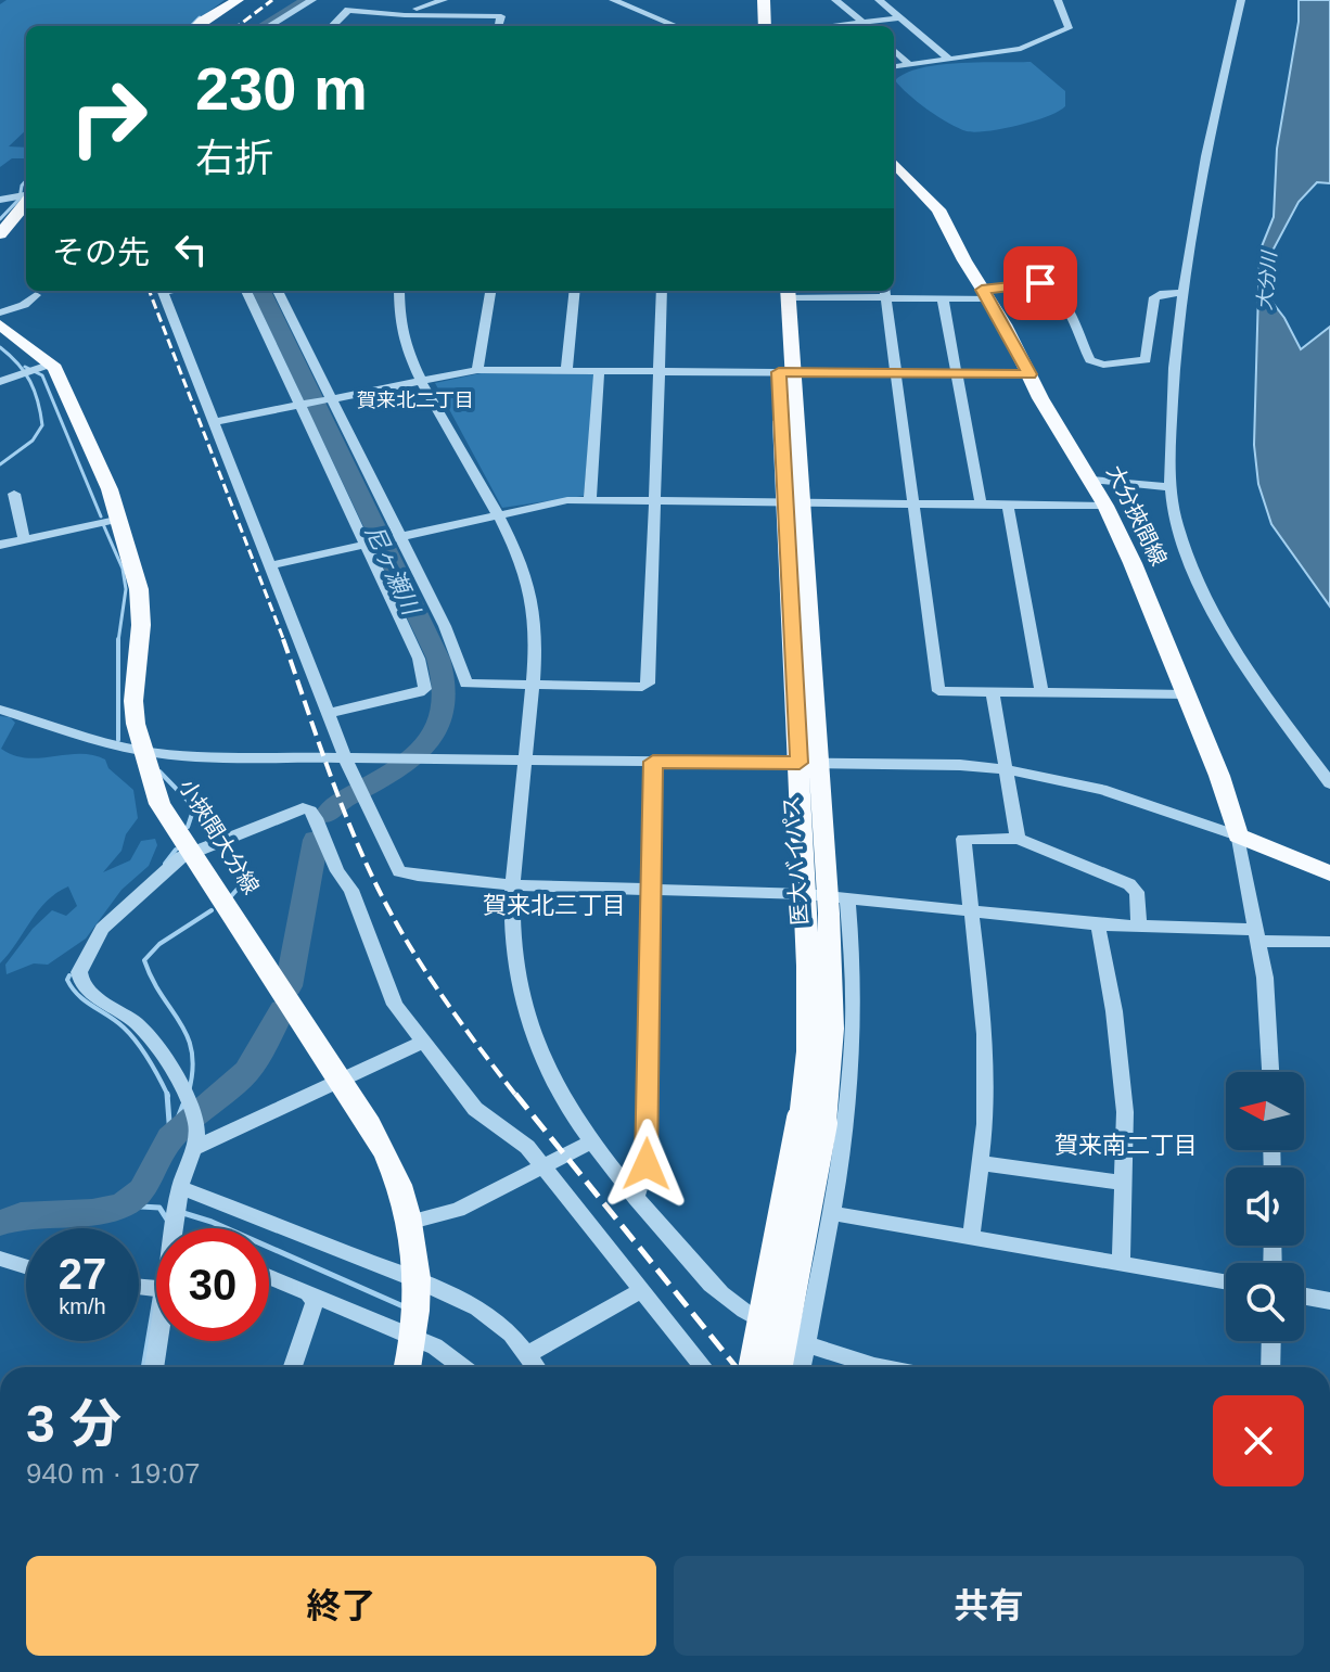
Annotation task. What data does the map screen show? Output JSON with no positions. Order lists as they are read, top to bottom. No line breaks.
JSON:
{"streets":{"main road":["大分挾間線","小挾間大分線","医大バイパス"]},"districts":["賀来北二丁目","賀来北三丁目","賀来南二丁目"],"water":["大分川","尼ヶ瀬川"],"north":"left","page":{"turn":["230 m","右折"],"then":"その先","speed":"27 km/h","limit":"30","heading":["3 分","940 m · 19:07"],"buttons":["終了","共有"]}}
